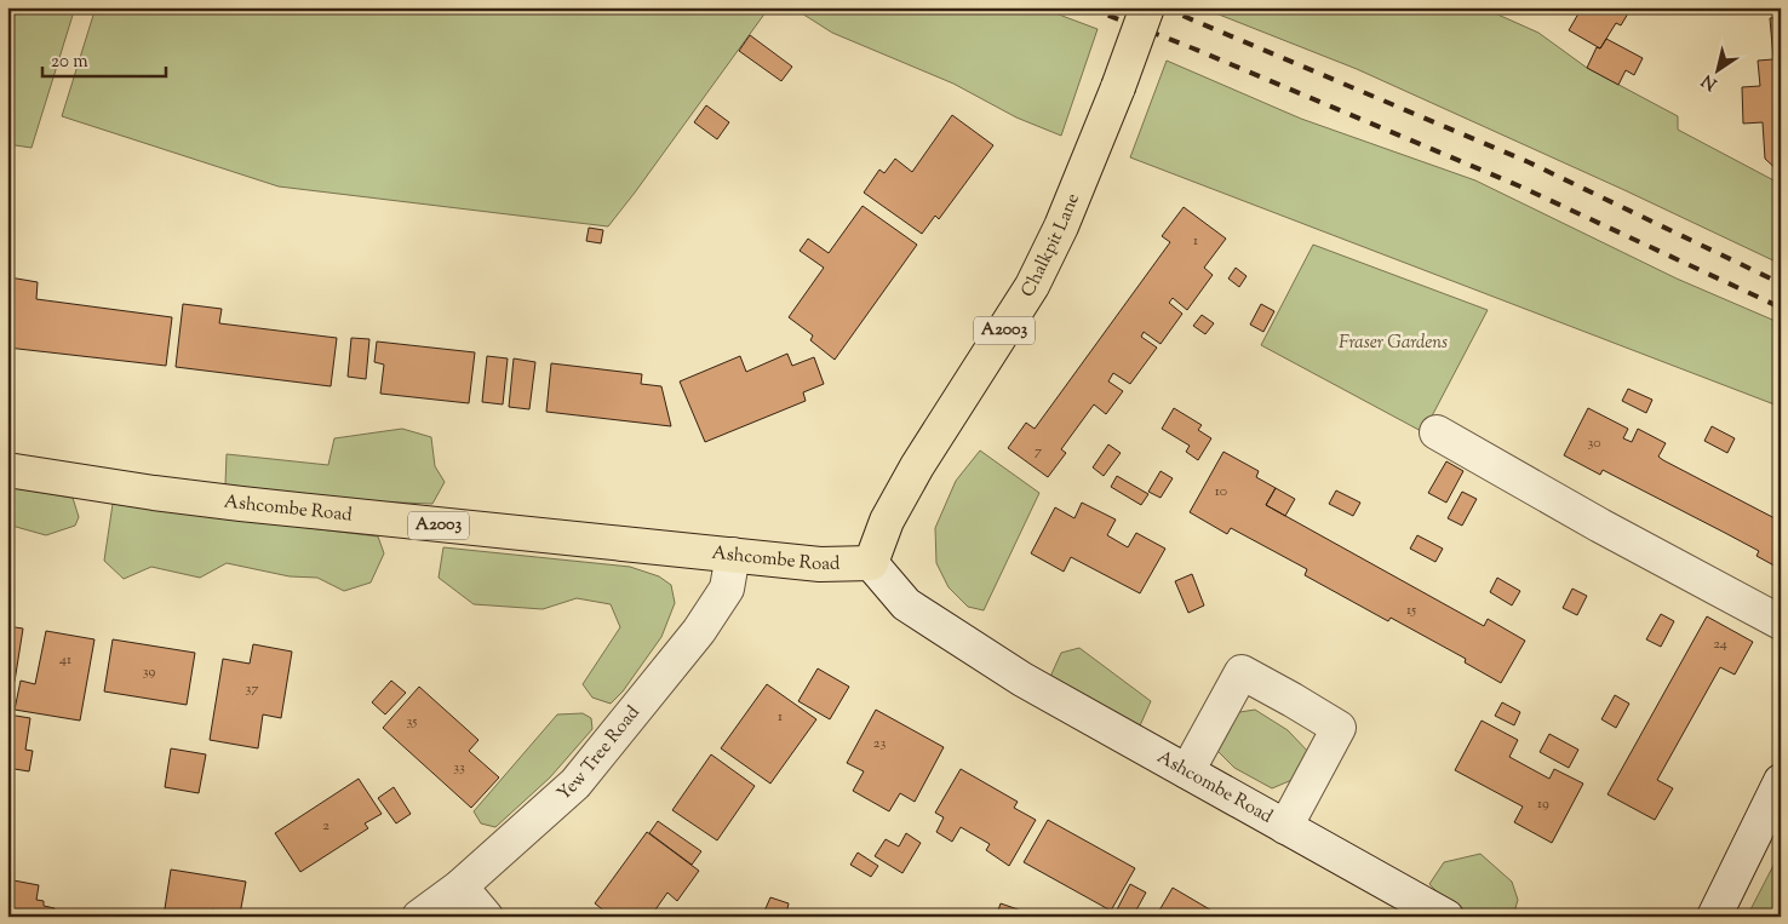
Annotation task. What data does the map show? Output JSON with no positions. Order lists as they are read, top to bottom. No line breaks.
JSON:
{"streets":{"main road":["Chalkpit Lane","A2003","Ashcombe Road"],"street":["Yew Tree Road"]},"crossings":[["Chalkpit Lane","Ashcombe Road"],["Ashcombe Road","Yew Tree Road"]],"parks":["Fraser Gardens"],"house_numbers":["1","30","7","10","15","24","41","39","37","1","35","23","33","19","2"],"scale_bar":"20 m","north":"bottom left"}
